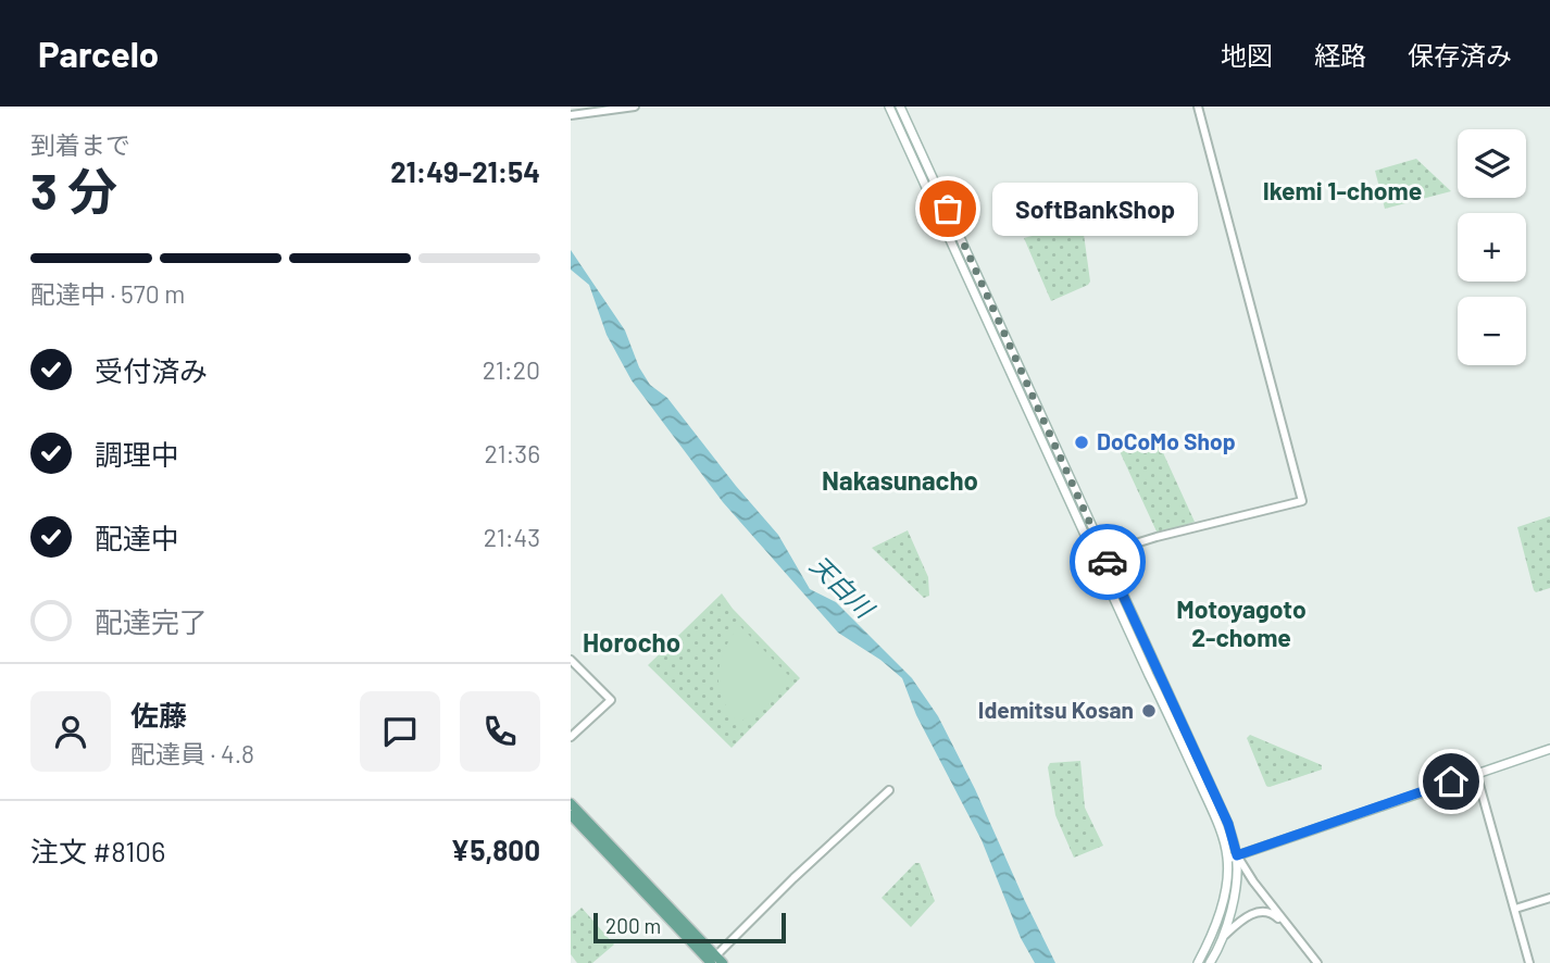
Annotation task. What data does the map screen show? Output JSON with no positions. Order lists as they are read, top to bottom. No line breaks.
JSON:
{"districts":["Ikemi 1-chome","Nakasunacho","Motoyagoto 2-chome","Horocho"],"water":["天白川"],"places":["SoftBankShop","DoCoMo Shop","Idemitsu Kosan"],"scale_bar":"200 m","page":{"header":"Parcelo","nav":["地図","経路","保存済み"],"heading":["3 分","到着まで","21:49–21:54"],"panel":["佐藤","配達員 · 4.8","注文 #8106","¥5,800"],"map_buttons":["+","−"],"bubble":"SoftBankShop","bar":"配達中 · 570 m","list":[["受付済み","21:20"],["調理中","21:36"],["配達中","21:43"],"配達完了"],"scale":"200 m"}}
